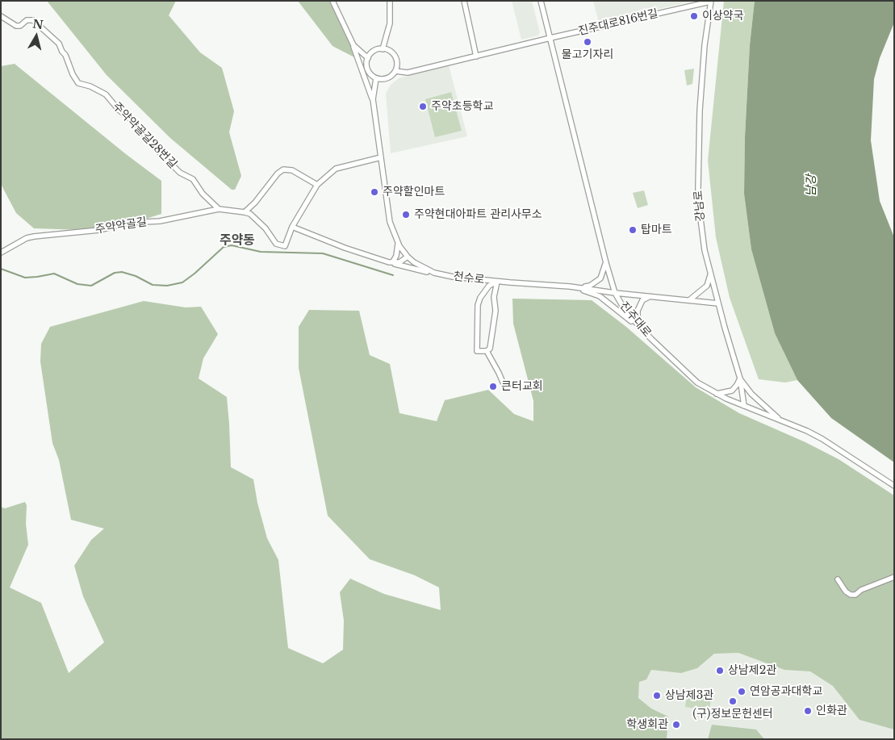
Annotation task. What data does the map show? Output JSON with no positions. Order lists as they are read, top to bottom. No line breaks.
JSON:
{"streets":{"street":["진주대로816번길","주약약골길28번길","강남로","주약약골길","천수로","진주대로"]},"crossings":[["진주대로816번길","강남로"],["진주대로816번길","천수로"],["진주대로816번길","진주대로"],["주약약골길28번길","주약약골길"],["강남로","천수로"],["강남로","진주대로"],["천수로","진주대로"]],"districts":["주약동"],"water":["남강"],"places":["이상약국","물고기자리","주약초등학교","주약할인마트","주약현대아파트 관리사무소","탑마트","큰터교회","상남제2관","연암공과대학교","상남제3관","(구)정보문헌센터","인화관","학생회관"],"north":"top"}
